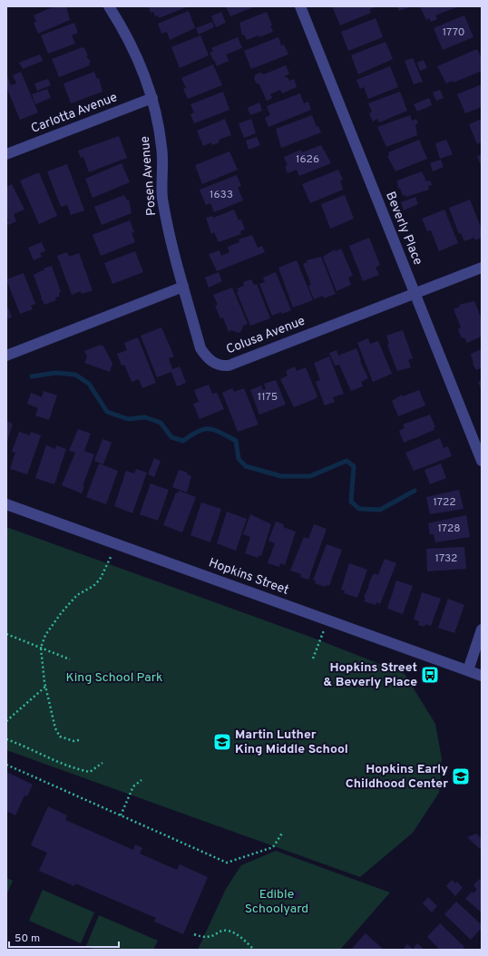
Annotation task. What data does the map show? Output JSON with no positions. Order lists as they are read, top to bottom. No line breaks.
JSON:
{"streets":{"street":["Carlotta Avenue","Posen Avenue","Beverly Place","Colusa Avenue","Hopkins Street"]},"crossings":[["Carlotta Avenue","Posen Avenue"],["Posen Avenue","Colusa Avenue"],["Beverly Place","Colusa Avenue"]],"parks":["King School Park","Edible Schoolyard"],"places":{"bus stop":["Hopkins Street & Beverly Place"],"school or university":["Martin Luther King Middle School","Hopkins Early Childhood Center"]},"house_numbers":["1770","1626","1633","1175","1722","1728","1732"],"scale_bar":"50 m"}
